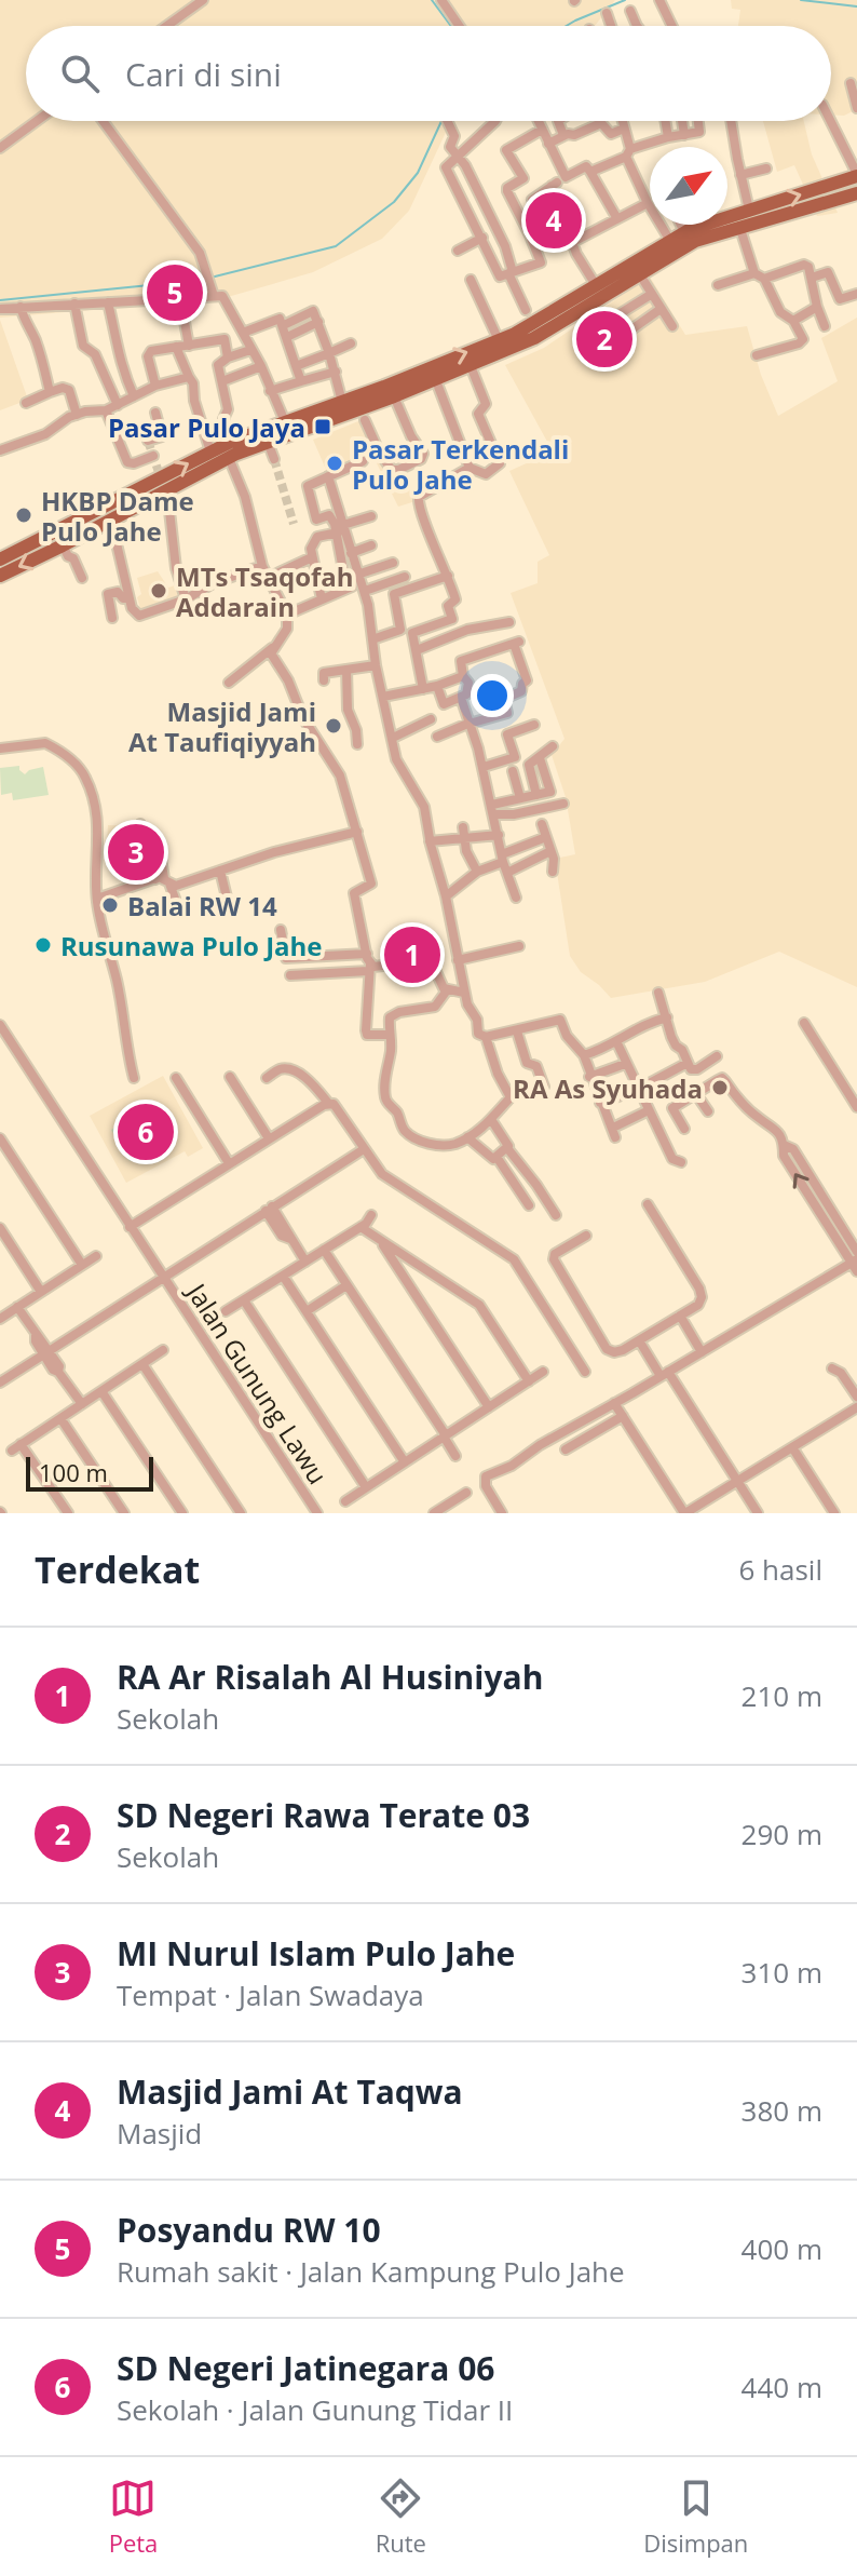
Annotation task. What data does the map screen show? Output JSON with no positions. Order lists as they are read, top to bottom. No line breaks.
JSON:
{"streets":{"street":["Jalan Gunung Lawu"]},"places":{"transit":["Pasar Pulo Jaya"],"other":["Pasar Terkendali Pulo Jahe","HKBP Dame Pulo Jahe","MTs Tsaqofah Addarain","Masjid Jami At Taufiqiyyah","Balai RW 14","Rusunawa Pulo Jahe","RA As Syuhada"]},"scale_bar":"100 m","north":"top right","page":{"search":"Cari di sini","pins":["4","5","2","3","1","6"],"scale":"100 m","heading":["Terdekat","6 hasil"],"list":[{"mark":"1","name":"RA Ar Risalah Al Husiniyah","note":"Sekolah","value":"210 m"},{"mark":"2","name":"SD Negeri Rawa Terate 03","note":"Sekolah","value":"290 m"},{"mark":"3","name":"MI Nurul Islam Pulo Jahe","note":"Tempat · Jalan Swadaya","value":"310 m"},{"mark":"4","name":"Masjid Jami At Taqwa","note":"Masjid","value":"380 m"},{"mark":"5","name":"Posyandu RW 10","note":"Rumah sakit · Jalan Kampung Pulo Jahe","value":"400 m"},{"mark":"6","name":"SD Negeri Jatinegara 06","note":"Sekolah · Jalan Gunung Tidar II","value":"440 m"}],"nav":["Peta","Rute","Disimpan"]}}
